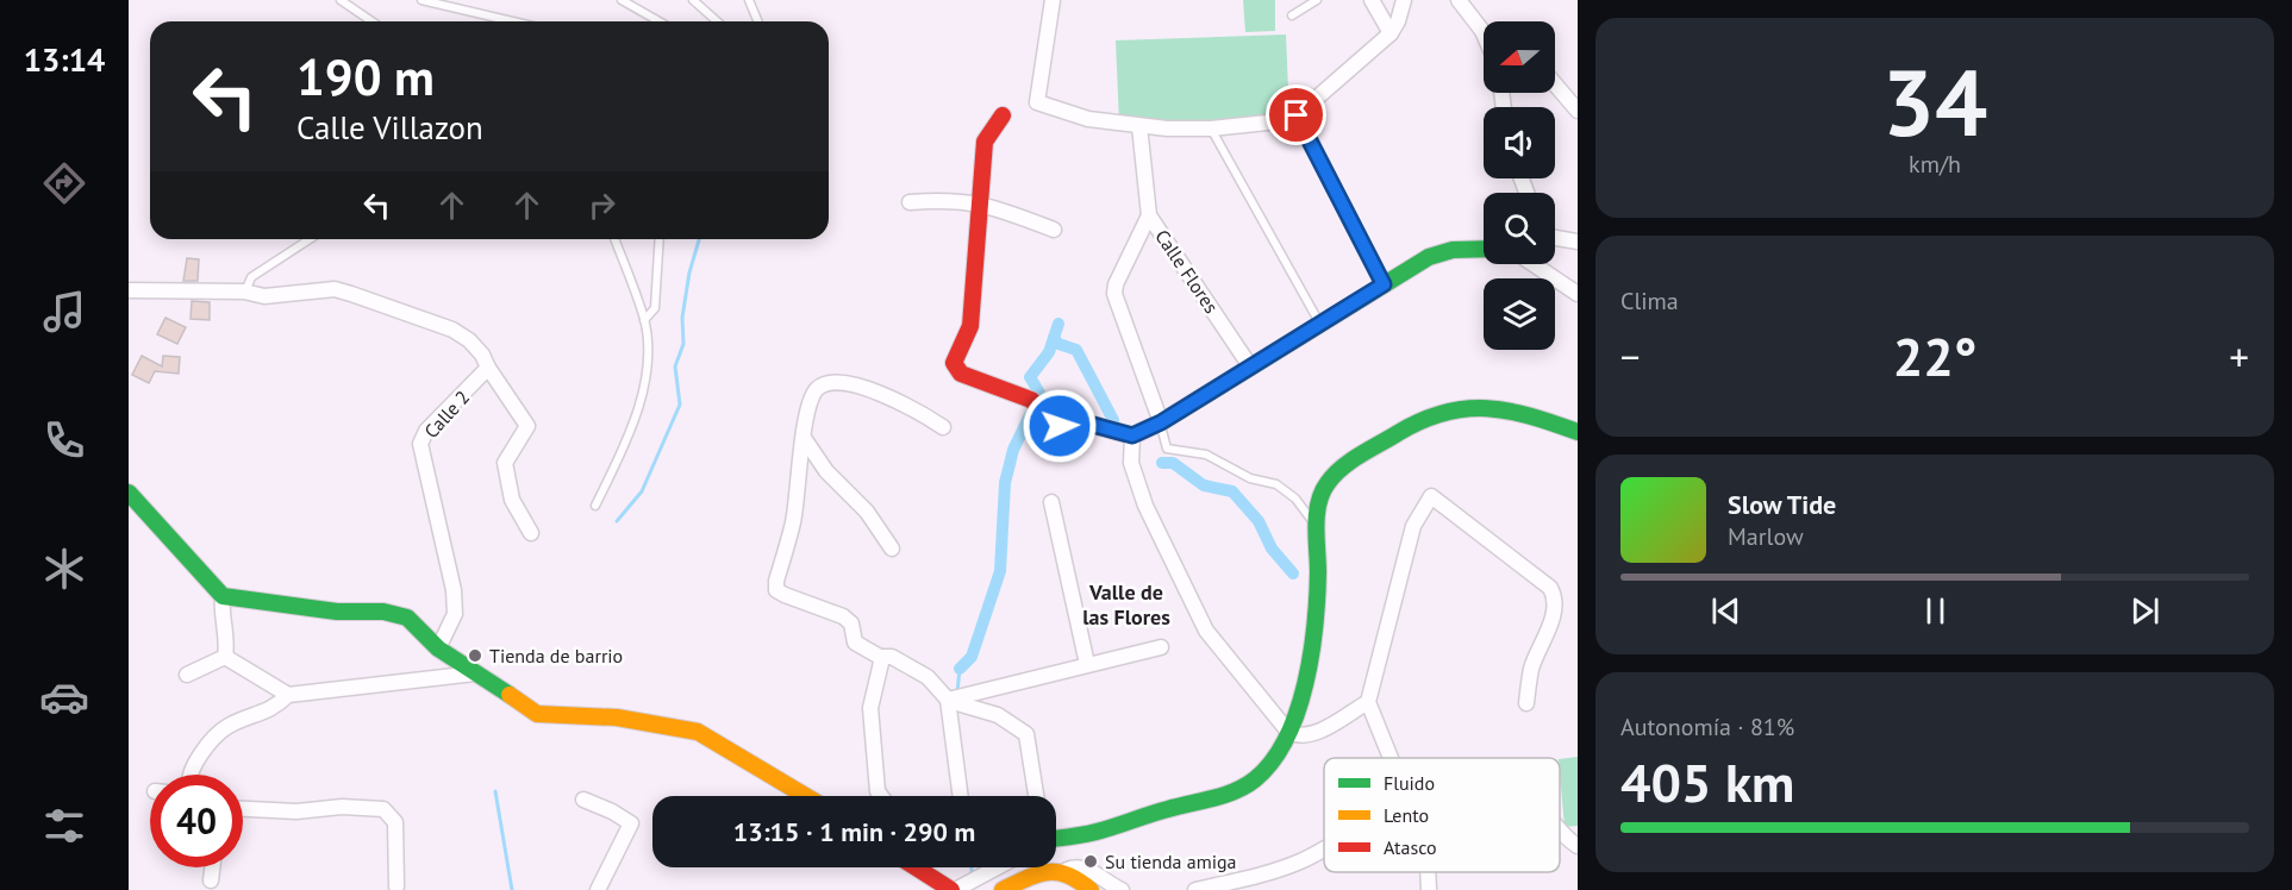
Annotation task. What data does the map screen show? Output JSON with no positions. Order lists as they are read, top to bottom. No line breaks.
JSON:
{"streets":{"street":["Calle Flores","Calle 2"]},"districts":["Valle de las Flores"],"places":["Tienda de barrio","Su tienda amiga"],"legend":["Fluido","Lento","Atasco"],"north":"left","page":{"tabs":"13:14","tile":[["34","km/h"],"Clima",["Autonomía · 81%","405 km"]],"turn":["190 m","Calle Villazon"],"heat":["−","22°","+"],"song":["Slow Tide","Marlow"],"limit":"40","trip":"13:15 · 1 min · 290 m"}}
